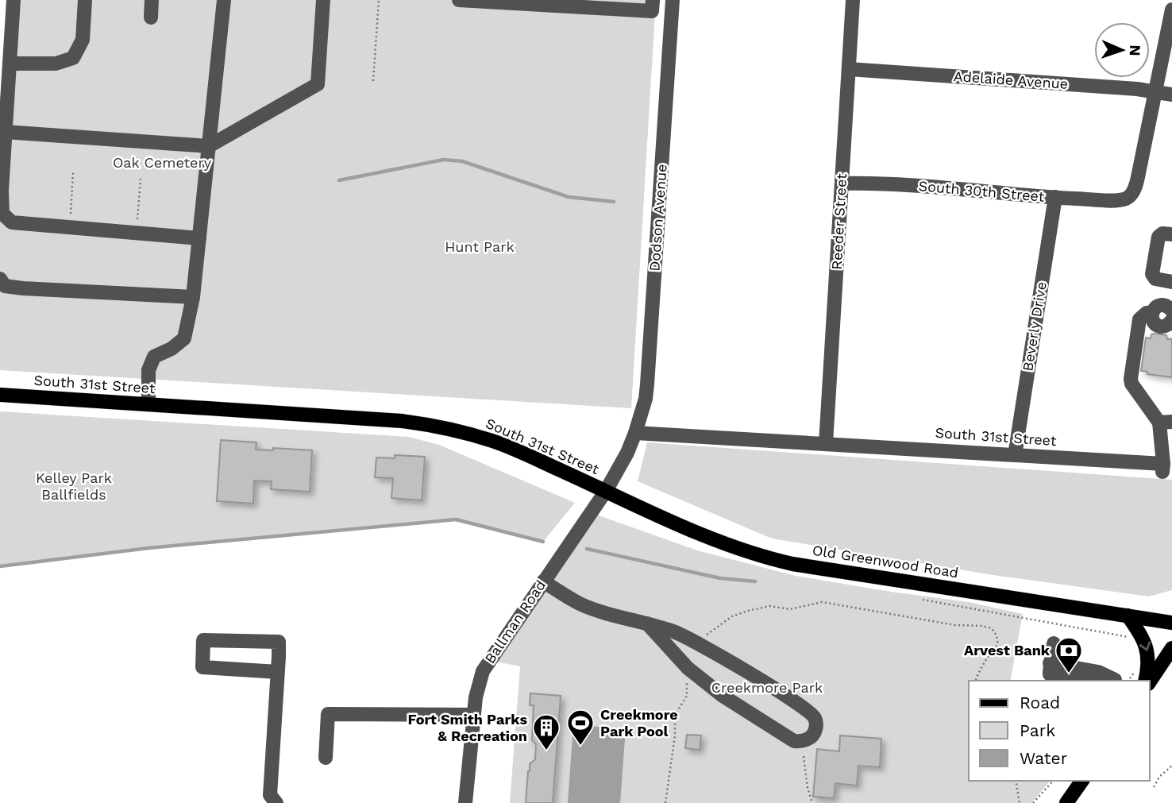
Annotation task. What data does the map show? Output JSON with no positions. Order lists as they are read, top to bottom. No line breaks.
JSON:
{"streets":{"main road":["South 31st Street","Old Greenwood Road"],"street":["Adelaide Avenue","South 30th Street","Dodson Avenue","Reeder Street","Beverly Drive","Ballman Road"]},"crossings":[["Adelaide Avenue","South 30th Street"],["Adelaide Avenue","Reeder Street"],["South 30th Street","Reeder Street"],["South 30th Street","Beverly Drive"],["Dodson Avenue","South 31st Street"],["Reeder Street","South 31st Street"],["Beverly Drive","South 31st Street"],["South 31st Street","Old Greenwood Road"],["South 31st Street","Ballman Road"],["Old Greenwood Road","Ballman Road"]],"parks":["Oak Cemetery","Hunt Park","Kelley Park Ballfields","Creekmore Park"],"places":{"bank":["Arvest Bank"],"sports":["Creekmore Park Pool"],"building":["Fort Smith Parks & Recreation"]},"legend":["Road","Park","Water"],"north":"right"}
